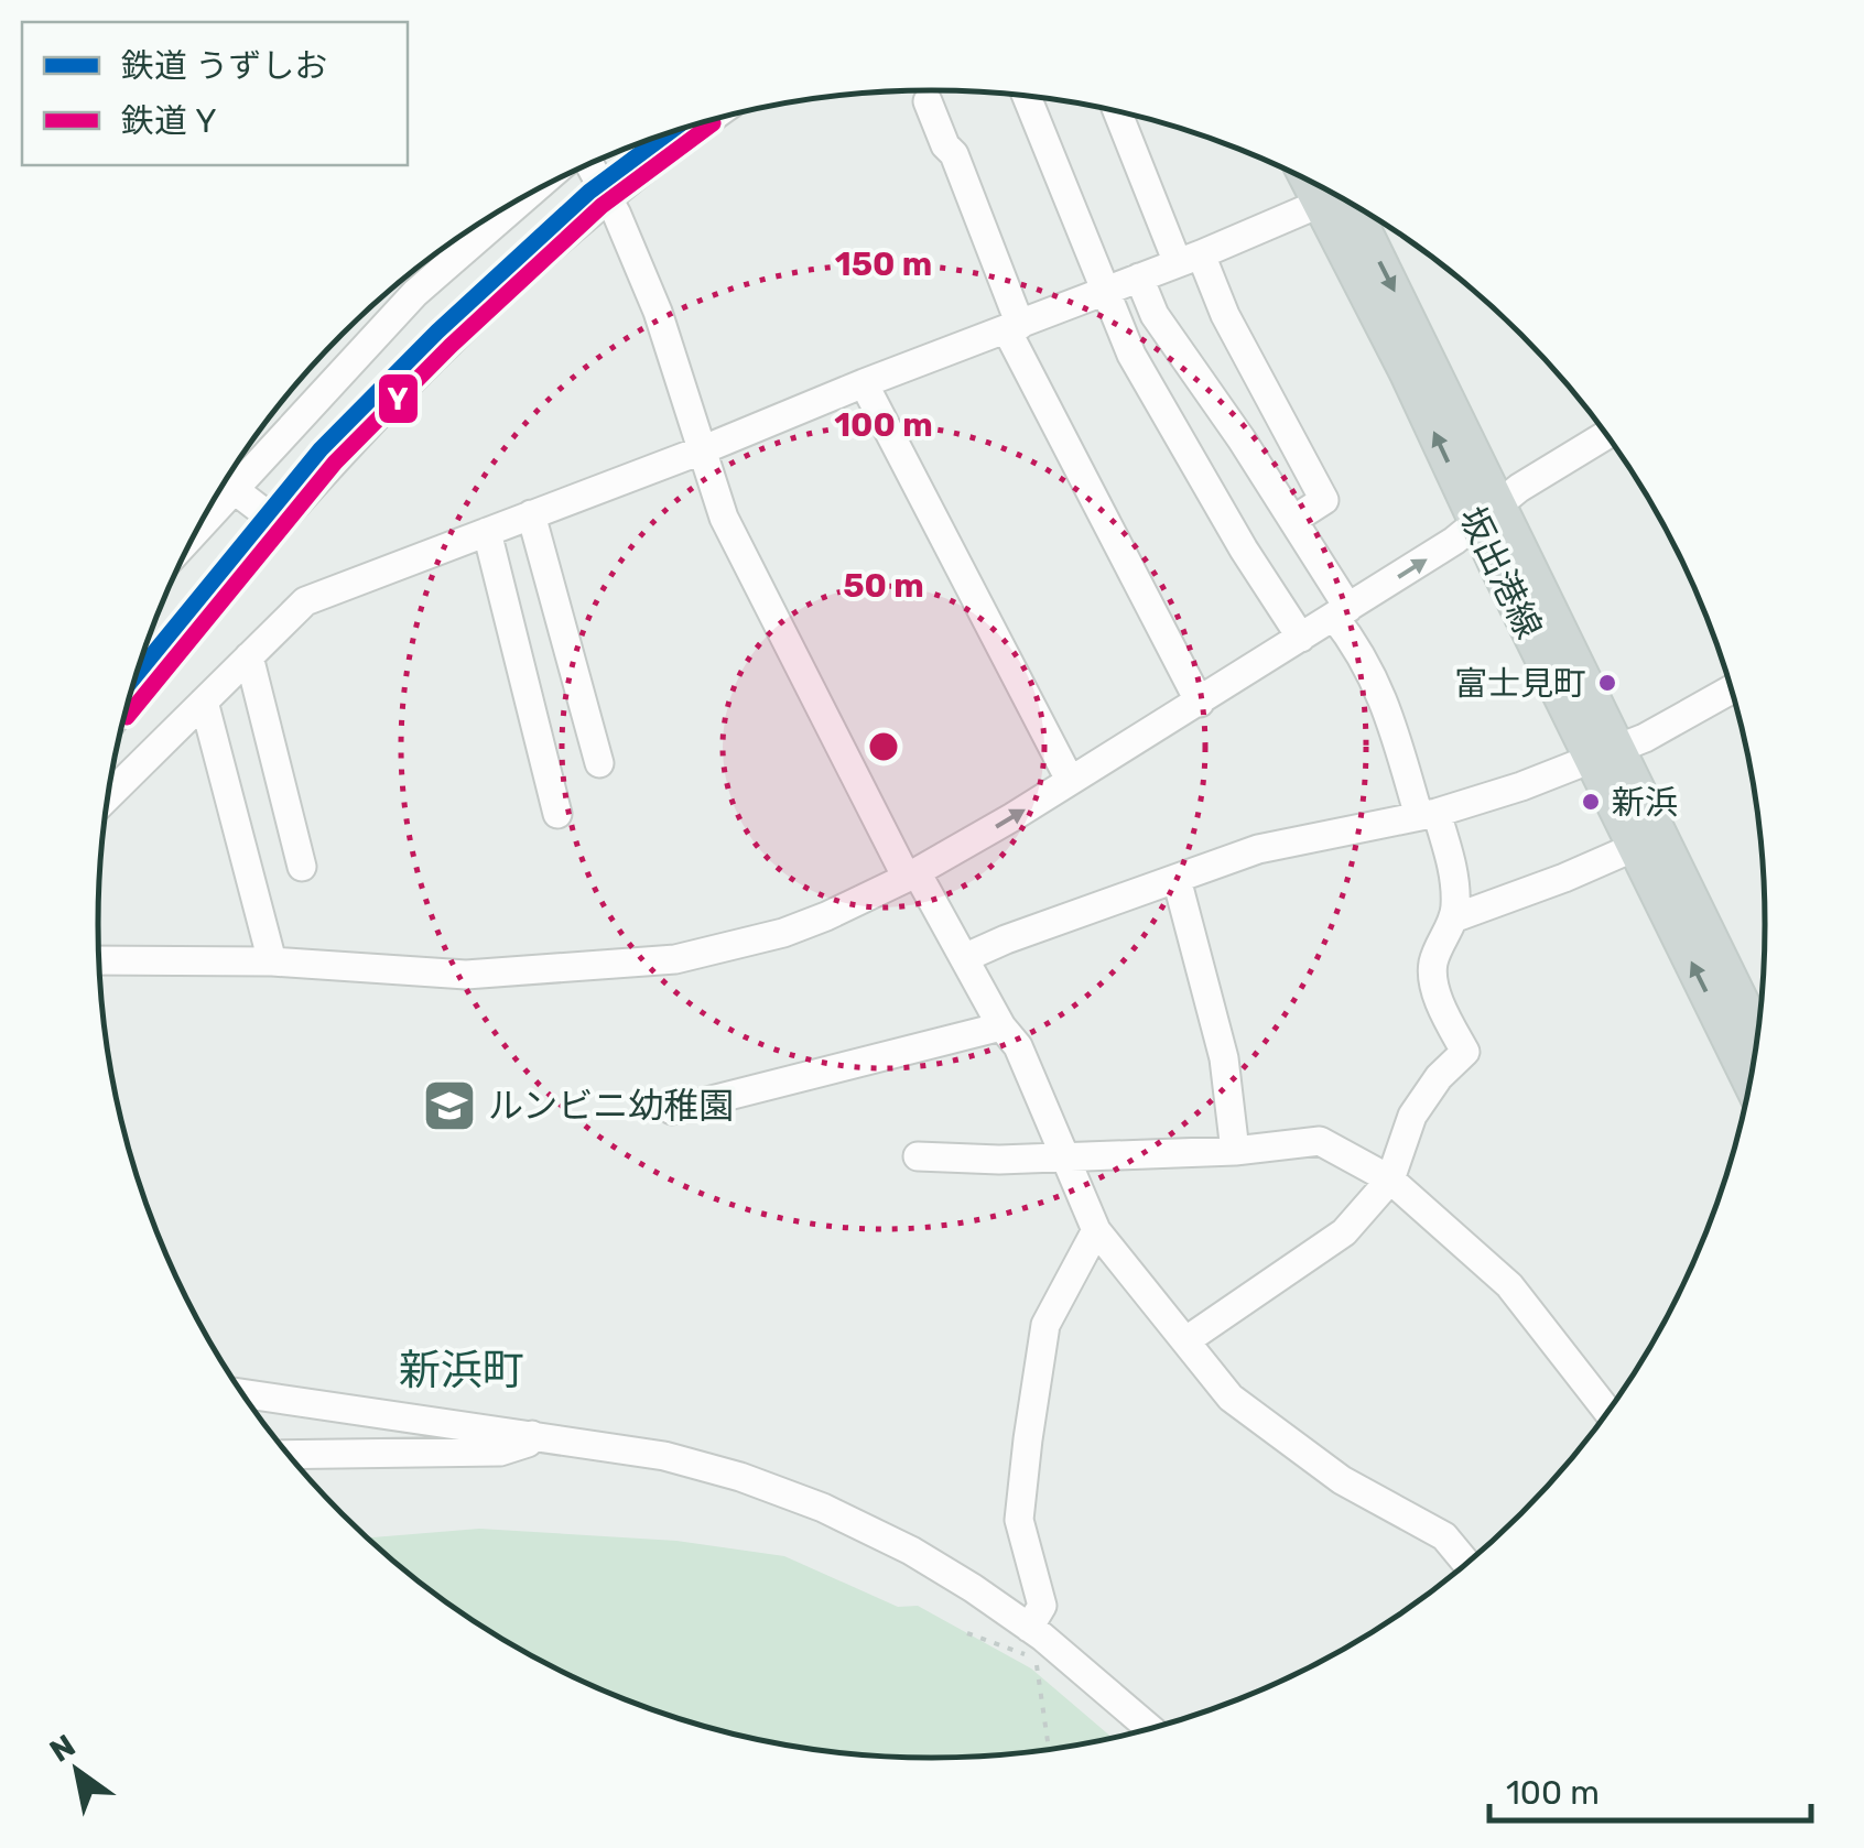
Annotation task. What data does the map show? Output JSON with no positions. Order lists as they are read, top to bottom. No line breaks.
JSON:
{"streets":{"main road":["坂出港線"]},"districts":["新浜町"],"places":{"other":["富士見町","新浜"],"school or university":["ルンビニ幼稚園"]},"lines":["rail line Y","rail line うずしお"],"legend":["鉄道 うずしお","鉄道 Y"],"scale_bar":"100 m","north":"top left","rings":["150 m","100 m","50 m"]}
